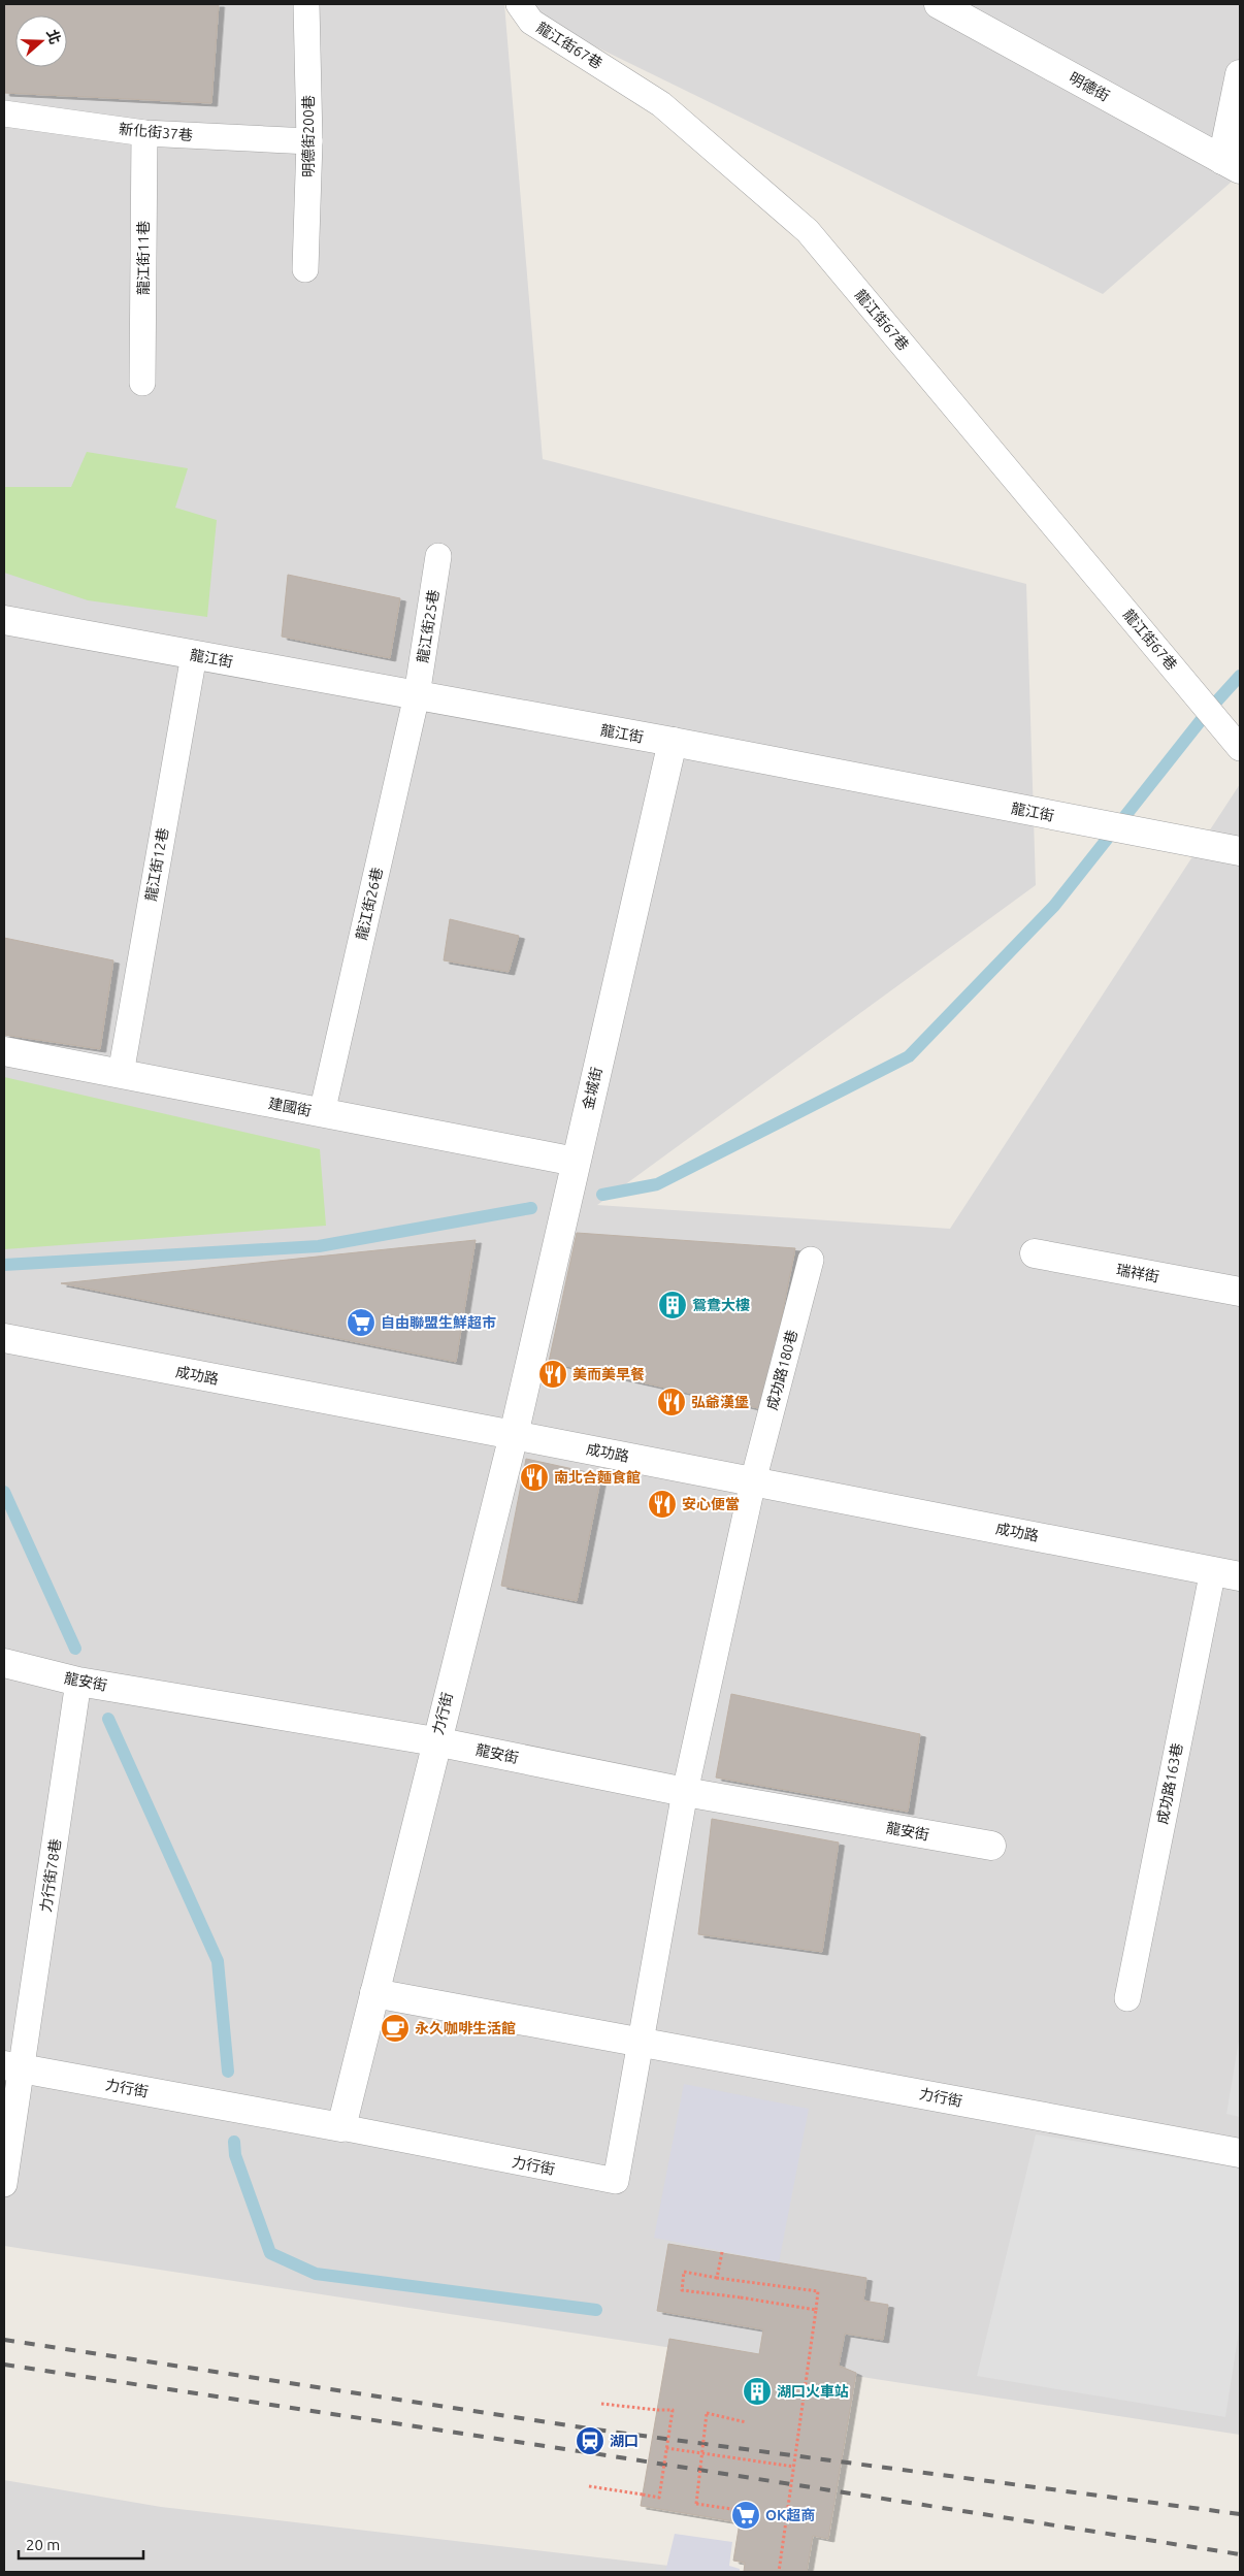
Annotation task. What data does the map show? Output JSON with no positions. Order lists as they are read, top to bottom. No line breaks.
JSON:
{"streets":{"street":["明德街","龍江街","金城街","建國街","瑞祥街","成功路","龍安街","力行街"],"lane":["龍江街67巷","新化街37巷","明德街200巷","龍江街11巷","龍江街25巷","龍江街12巷","龍江街26巷","成功路180巷","成功路163巷","力行街78巷"]},"crossings":[["新化街37巷","明德街200巷"],["新化街37巷","龍江街11巷"],["龍江街25巷","龍江街"],["龍江街25巷","龍江街26巷"],["龍江街","龍江街12巷"],["龍江街","龍江街26巷"],["龍江街","金城街"],["龍江街12巷","建國街"],["龍江街26巷","建國街"],["金城街","建國街"],["金城街","成功路"],["金城街","力行街"],["成功路180巷","成功路"],["成功路180巷","龍安街"],["成功路180巷","力行街"],["成功路","力行街"],["成功路","成功路163巷"],["龍安街","力行街"],["龍安街","力行街78巷"],["力行街","力行街78巷"]],"places":{"building":["鴛鴦大樓","湖口火車站"],"supermarket":["自由聯盟生鮮超市","OK超商"],"restaurant":["美而美早餐","弘爺漢堡","南北合麵食館","安心便當"],"cafe":["永久咖啡生活館"],"station":["湖口"]},"scale_bar":"20 m","north":"right"}
